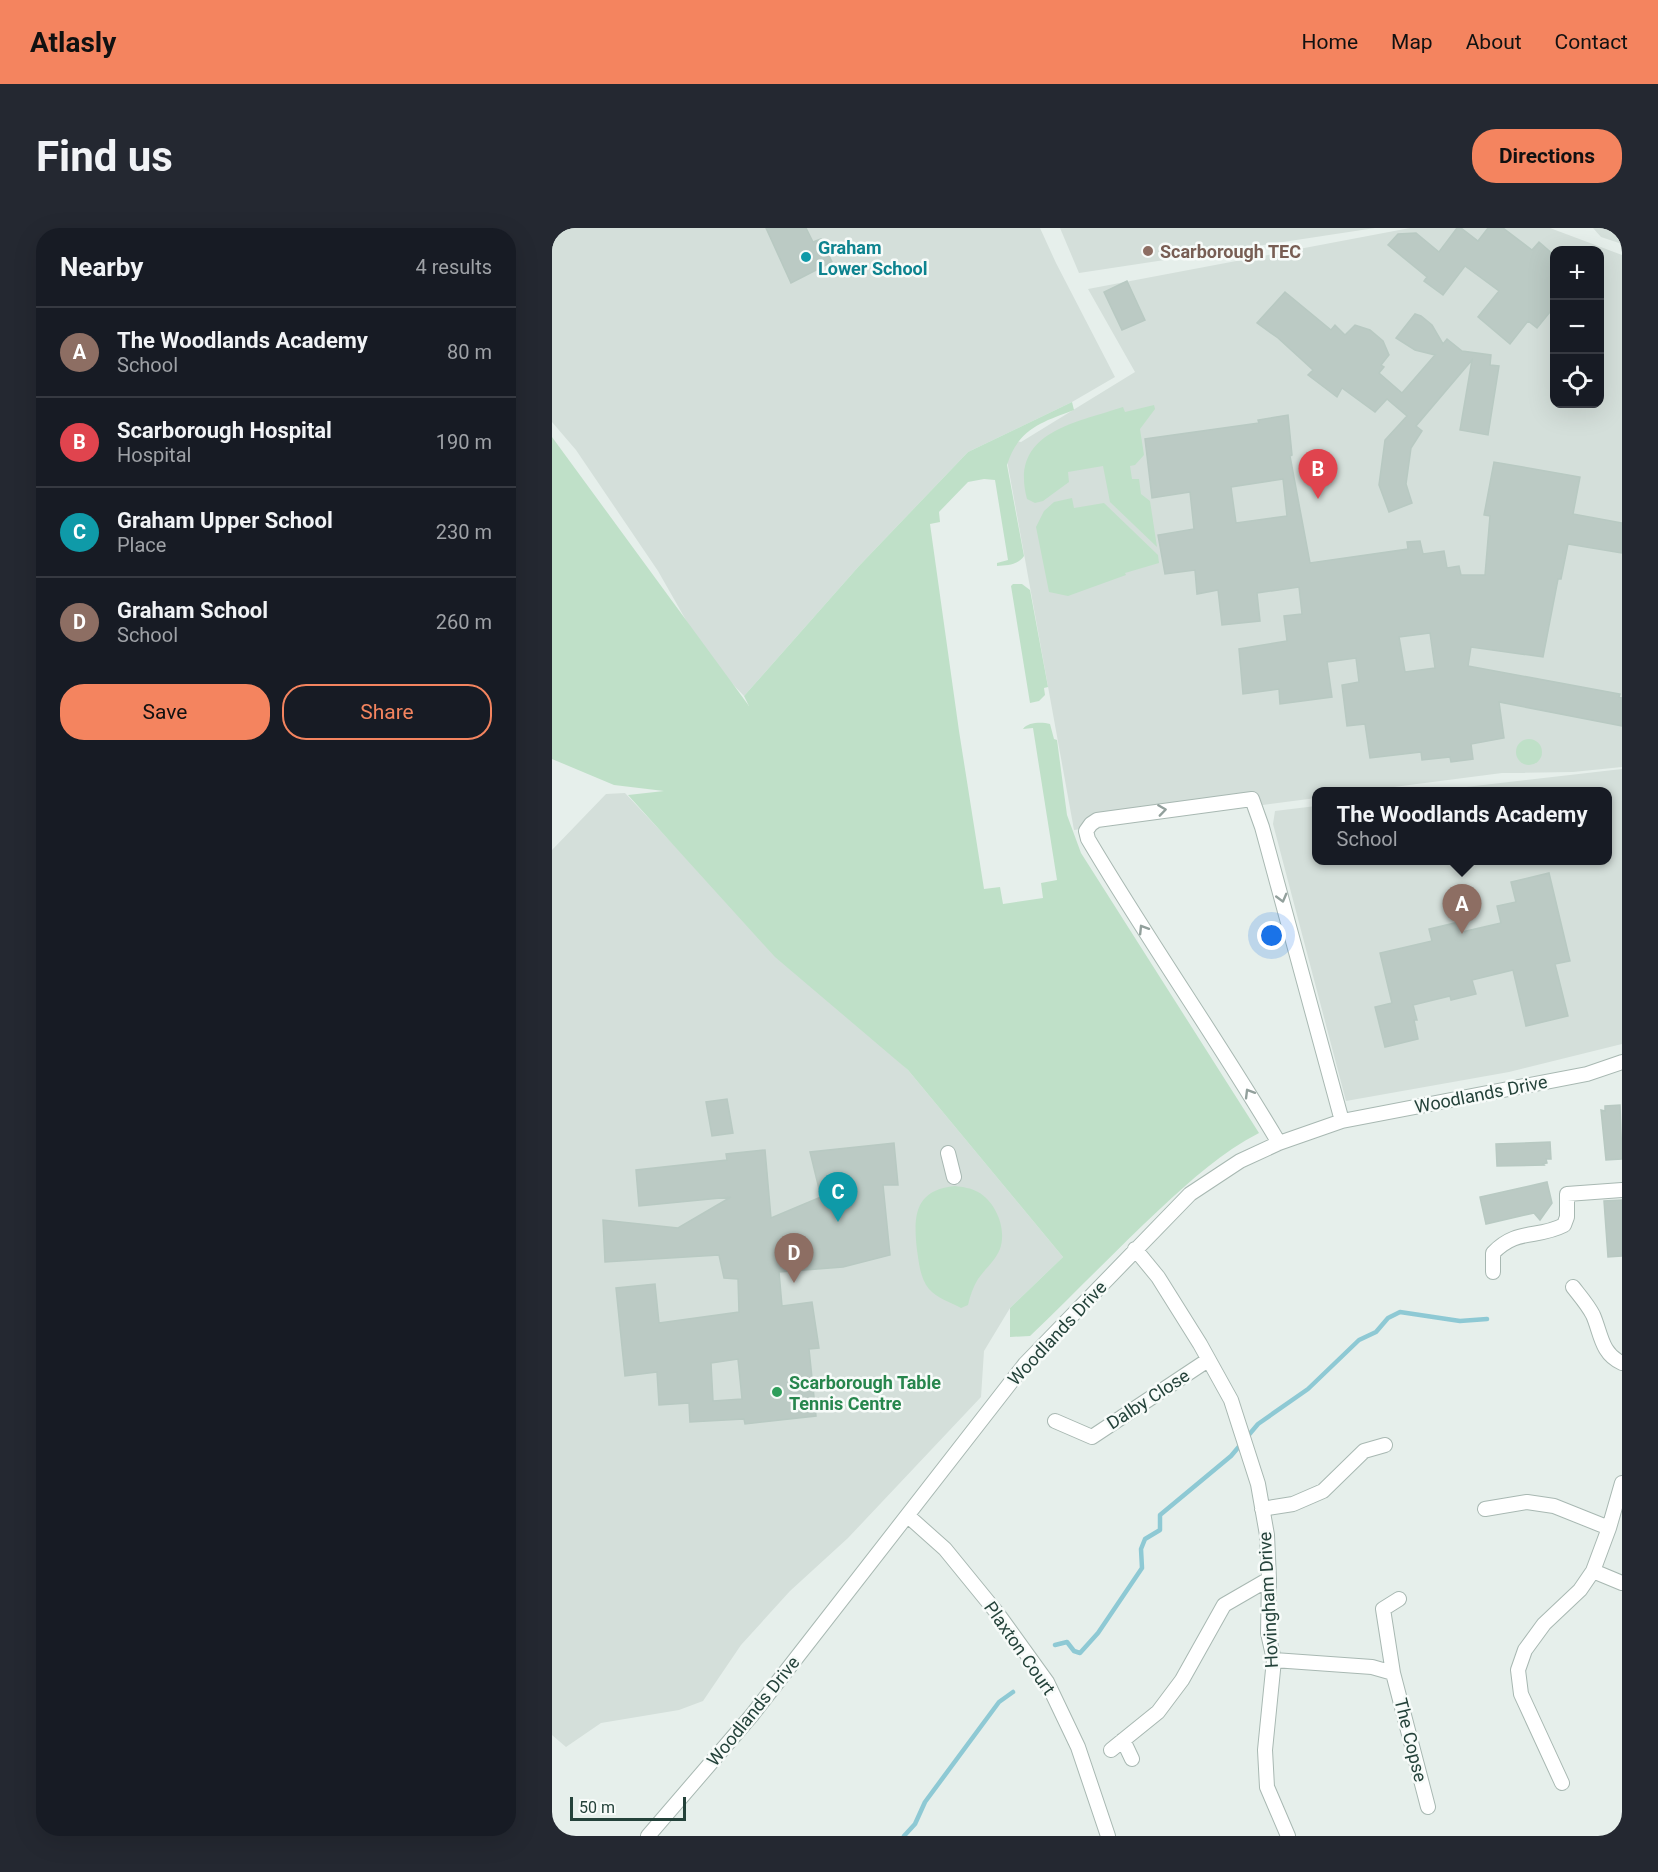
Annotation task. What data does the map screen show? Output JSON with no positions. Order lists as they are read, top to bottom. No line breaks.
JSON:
{"streets":{"street":["Woodlands Drive","Dalby Close","Hovingham Drive","Plaxton Court","The Copse"]},"crossings":[["Woodlands Drive","Hovingham Drive"],["Woodlands Drive","Plaxton Court"],["Dalby Close","Hovingham Drive"],["Hovingham Drive","The Copse"]],"places":["Scarborough TEC","Graham Lower School","Scarborough Table Tennis Centre"],"scale_bar":"50 m","page":{"header":"Atlasly","nav":["Home","Map","About","Contact"],"buttons":["Directions",["Save","Share"]],"title":"Find us","heading":["Nearby","4 results"],"map_buttons":["+","−"],"list":[{"mark":"A","name":"The Woodlands Academy","note":"School","value":"80 m"},{"mark":"B","name":"Scarborough Hospital","note":"Hospital","value":"190 m"},{"mark":"C","name":"Graham Upper School","note":"Place","value":"230 m"},{"mark":"D","name":"Graham School","note":"School","value":"260 m"}],"pins":["B","A","C","D"],"popup":["The Woodlands Academy","School"],"scale":"50 m"}}
